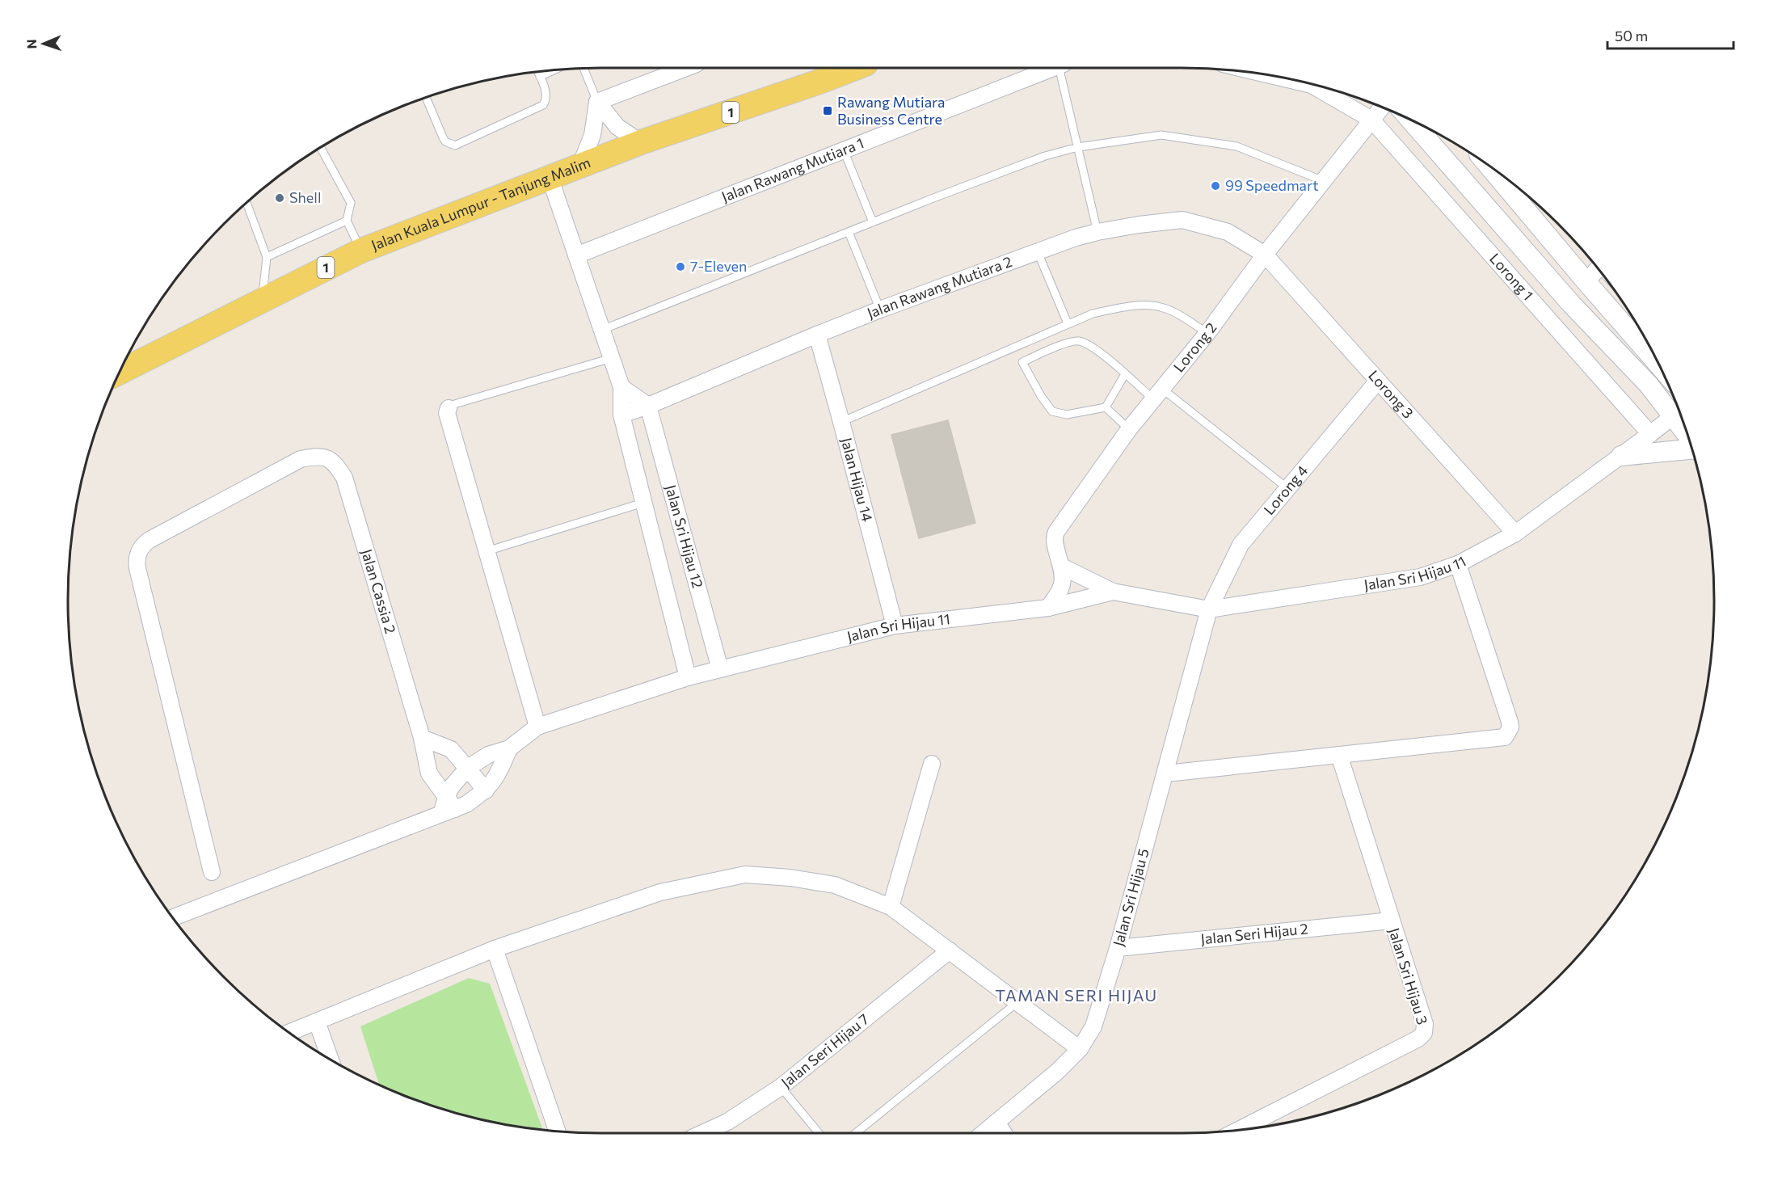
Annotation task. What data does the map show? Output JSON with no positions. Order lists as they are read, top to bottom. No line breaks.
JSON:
{"streets":{"main road":["1","Jalan Kuala Lumpur - Tanjung Malim"],"street":["Jalan Rawang Mutiara 1","Lorong 1","Jalan Rawang Mutiara 2","Lorong 2","Lorong 3","Jalan Hijau 14","Lorong 4","Jalan Sri Hijau 12","Jalan Sri Hijau 11","Jalan Cassia 2","Jalan Sri Hijau 5","Jalan Seri Hijau 2","Jalan Sri Hijau 3","Jalan Seri Hijau 7"]},"crossings":[["Lorong 1","Lorong 2"],["Lorong 1","Jalan Sri Hijau 11"],["Jalan Rawang Mutiara 2","Lorong 2"],["Jalan Rawang Mutiara 2","Lorong 3"],["Jalan Rawang Mutiara 2","Jalan Hijau 14"],["Jalan Rawang Mutiara 2","Jalan Sri Hijau 12"],["Lorong 2","Lorong 3"],["Lorong 2","Jalan Sri Hijau 11"],["Lorong 3","Lorong 4"],["Lorong 3","Jalan Sri Hijau 11"],["Jalan Hijau 14","Jalan Sri Hijau 11"],["Lorong 4","Jalan Sri Hijau 11"],["Lorong 4","Jalan Sri Hijau 5"],["Jalan Sri Hijau 12","Jalan Sri Hijau 11"],["Jalan Sri Hijau 11","Jalan Sri Hijau 5"],["Jalan Sri Hijau 5","Jalan Seri Hijau 2"],["Jalan Seri Hijau 2","Jalan Sri Hijau 3"]],"districts":["TAMAN SERI HIJAU"],"places":{"transit":["Rawang Mutiara Business Centre"],"other":["99 Speedmart","Shell","7-Eleven"]},"scale_bar":"50 m","north":"left"}
